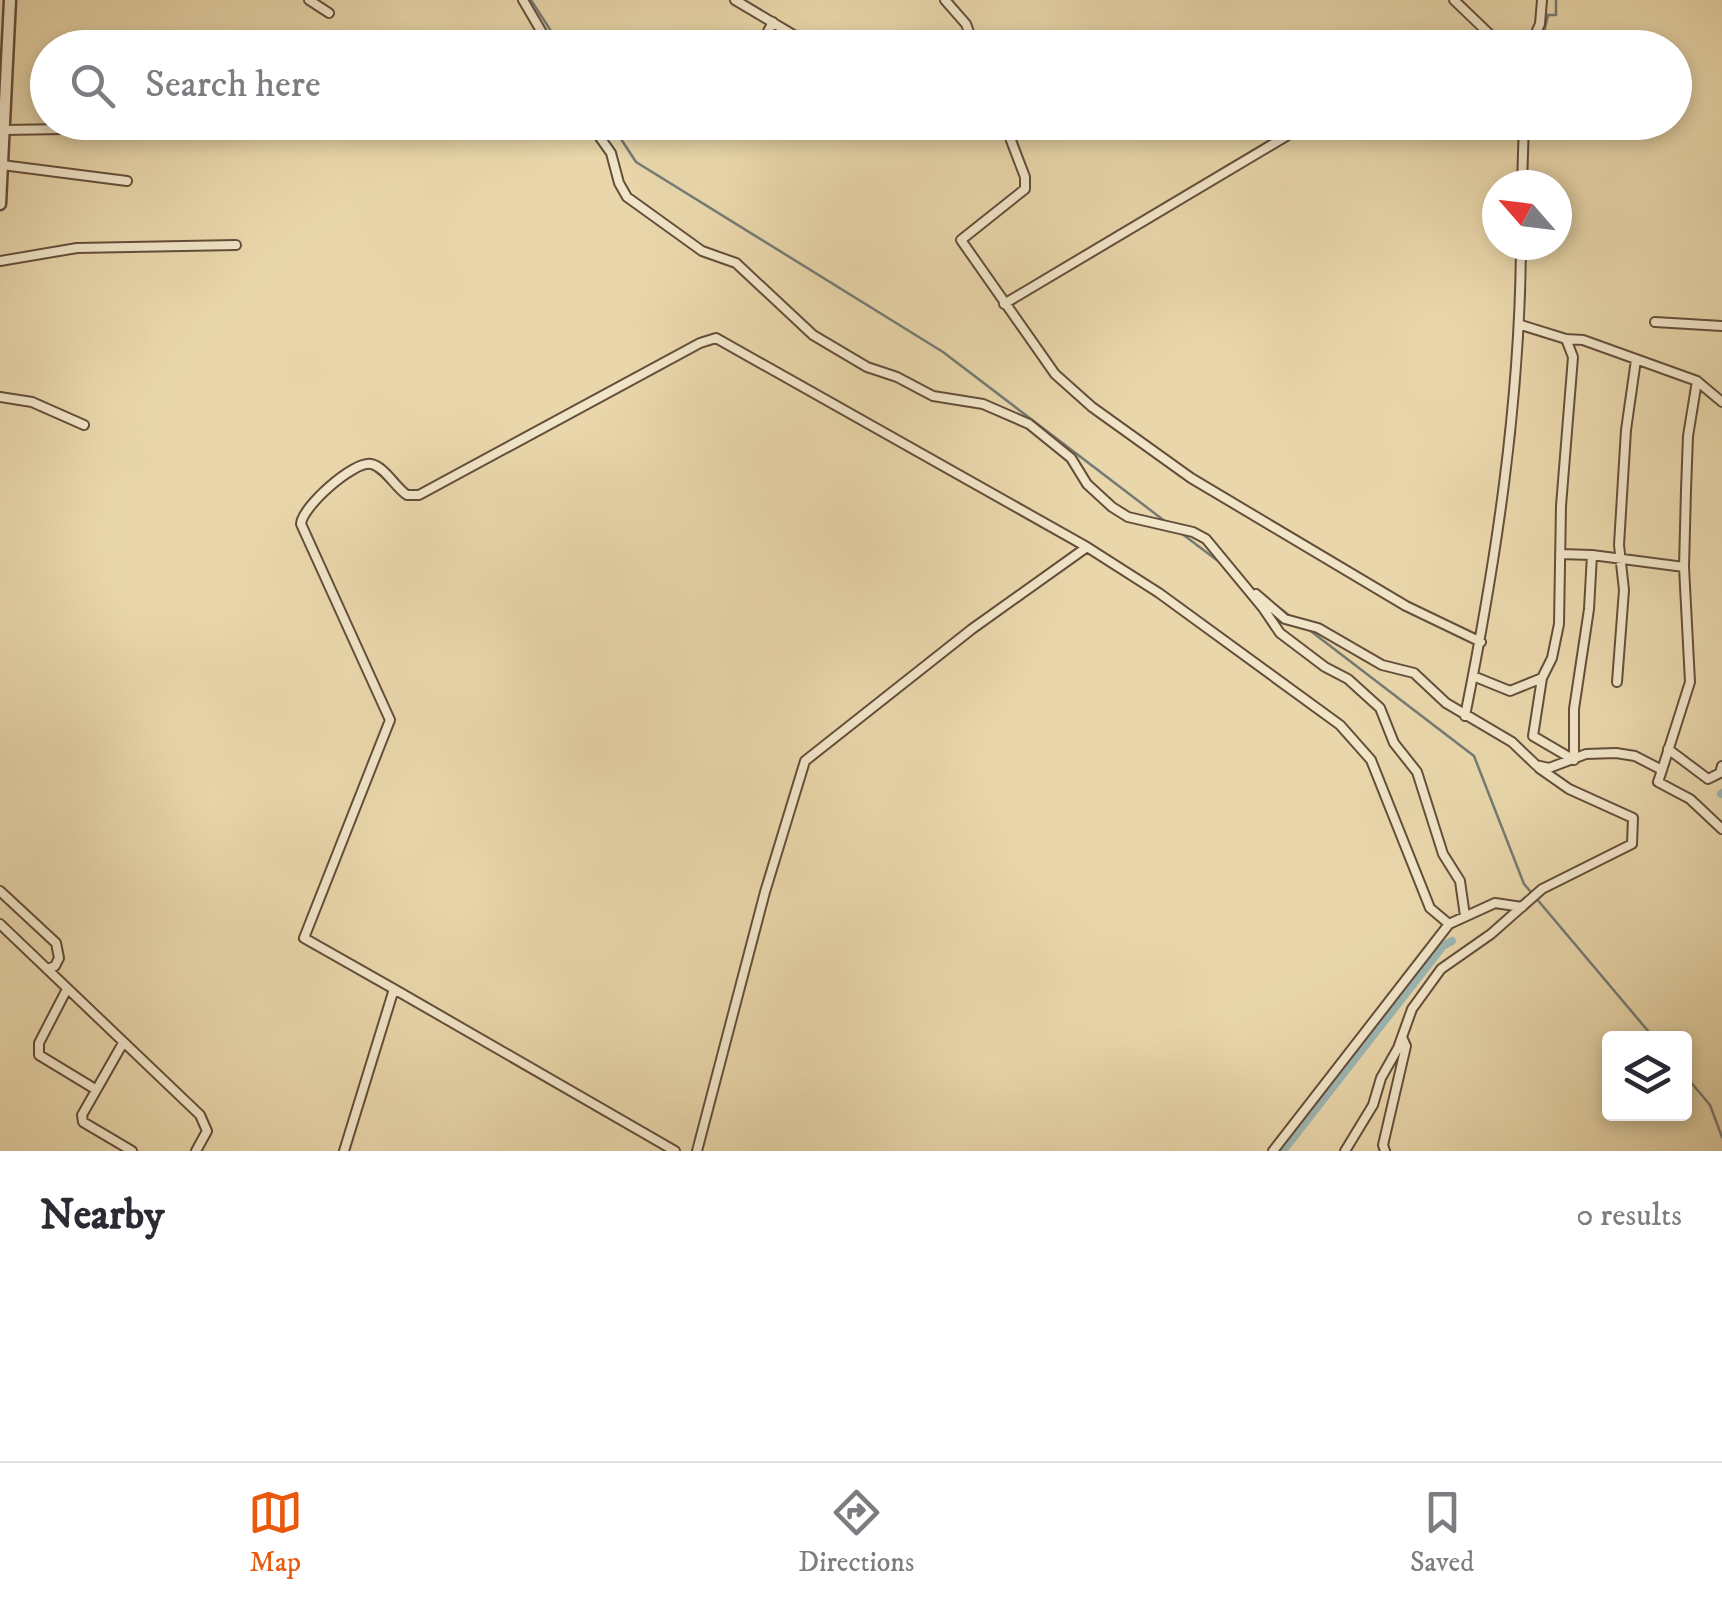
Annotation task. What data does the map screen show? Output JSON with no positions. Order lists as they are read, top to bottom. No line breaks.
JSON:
{"north":"top left","page":{"search":"Search here","heading":["Nearby","0 results"],"nav":["Map","Directions","Saved"]}}
